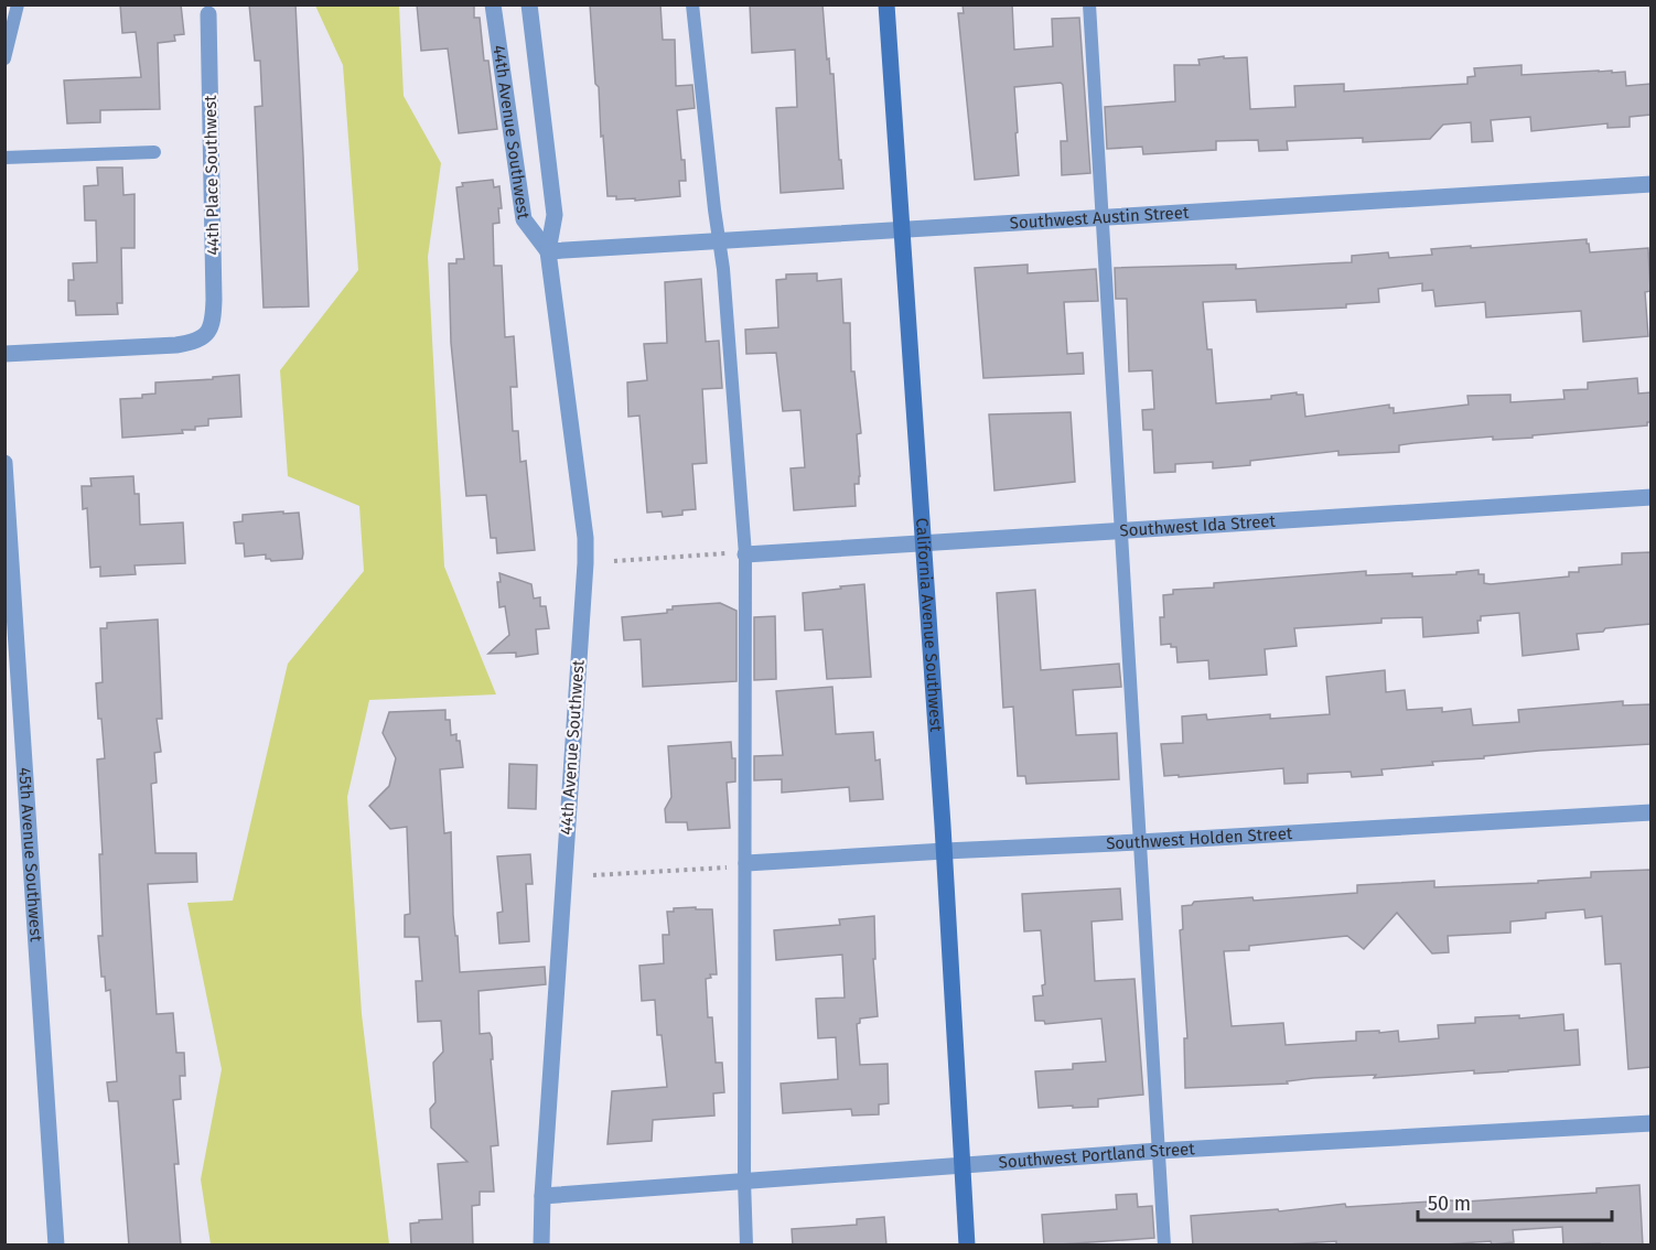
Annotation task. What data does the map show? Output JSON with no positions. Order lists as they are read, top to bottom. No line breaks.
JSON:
{"streets":{"main road":["California Avenue Southwest"],"street":["44th Avenue Southwest","44th Place Southwest","Southwest Austin Street","Southwest Ida Street","Southwest Holden Street","45th Avenue Southwest","Southwest Portland Street"]},"crossings":[["44th Avenue Southwest","Southwest Austin Street"],["44th Avenue Southwest","Southwest Portland Street"],["Southwest Austin Street","California Avenue Southwest"],["Southwest Ida Street","California Avenue Southwest"],["California Avenue Southwest","Southwest Holden Street"],["California Avenue Southwest","Southwest Portland Street"]],"scale_bar":"50 m"}
